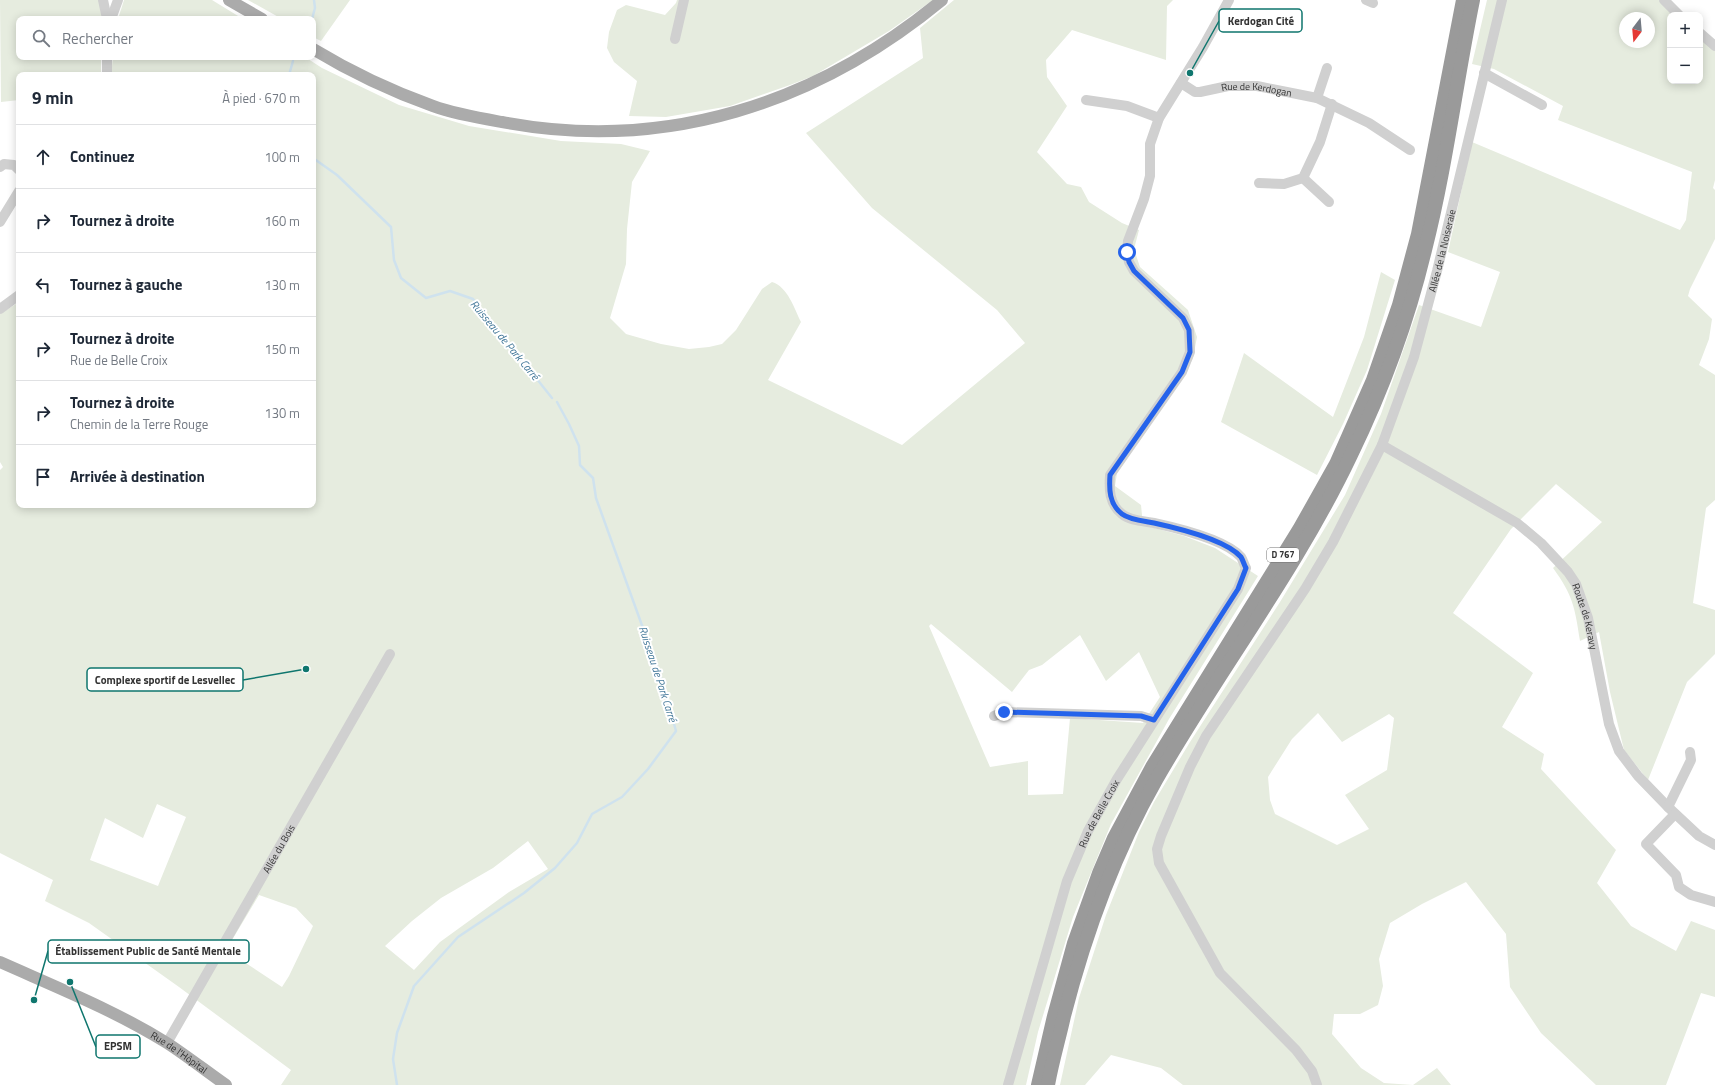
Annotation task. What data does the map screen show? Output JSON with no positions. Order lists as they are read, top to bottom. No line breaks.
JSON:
{"streets":{"highway":["D 767"],"main road":["Rue de l'Hôpital"],"street":["Rue de Kerdogan","Allée de la Noiseraie","Route de Keravy","Rue de Belle Croix","Allée du Bois"]},"crossings":[["Allée de la Noiseraie","Route de Keravy"],["Allée du Bois","Rue de l'Hôpital"]],"water":["Ruisseau de Park Carré"],"places":["Kerdogan Cité","Complexe sportif de Lesvellec","EPSM","Établissement Public de Santé Mentale"],"north":"bottom","page":{"map_buttons":["+","−"],"search":"Rechercher","heading":["9 min","À pied · 670 m"],"list":[["Continuez","100 m"],["Tournez à droite","160 m"],["Tournez à gauche","130 m"],["Tournez à droite","Rue de Belle Croix","150 m"],["Tournez à droite","Chemin de la Terre Rouge","130 m"],"Arrivée à destination"]}}
